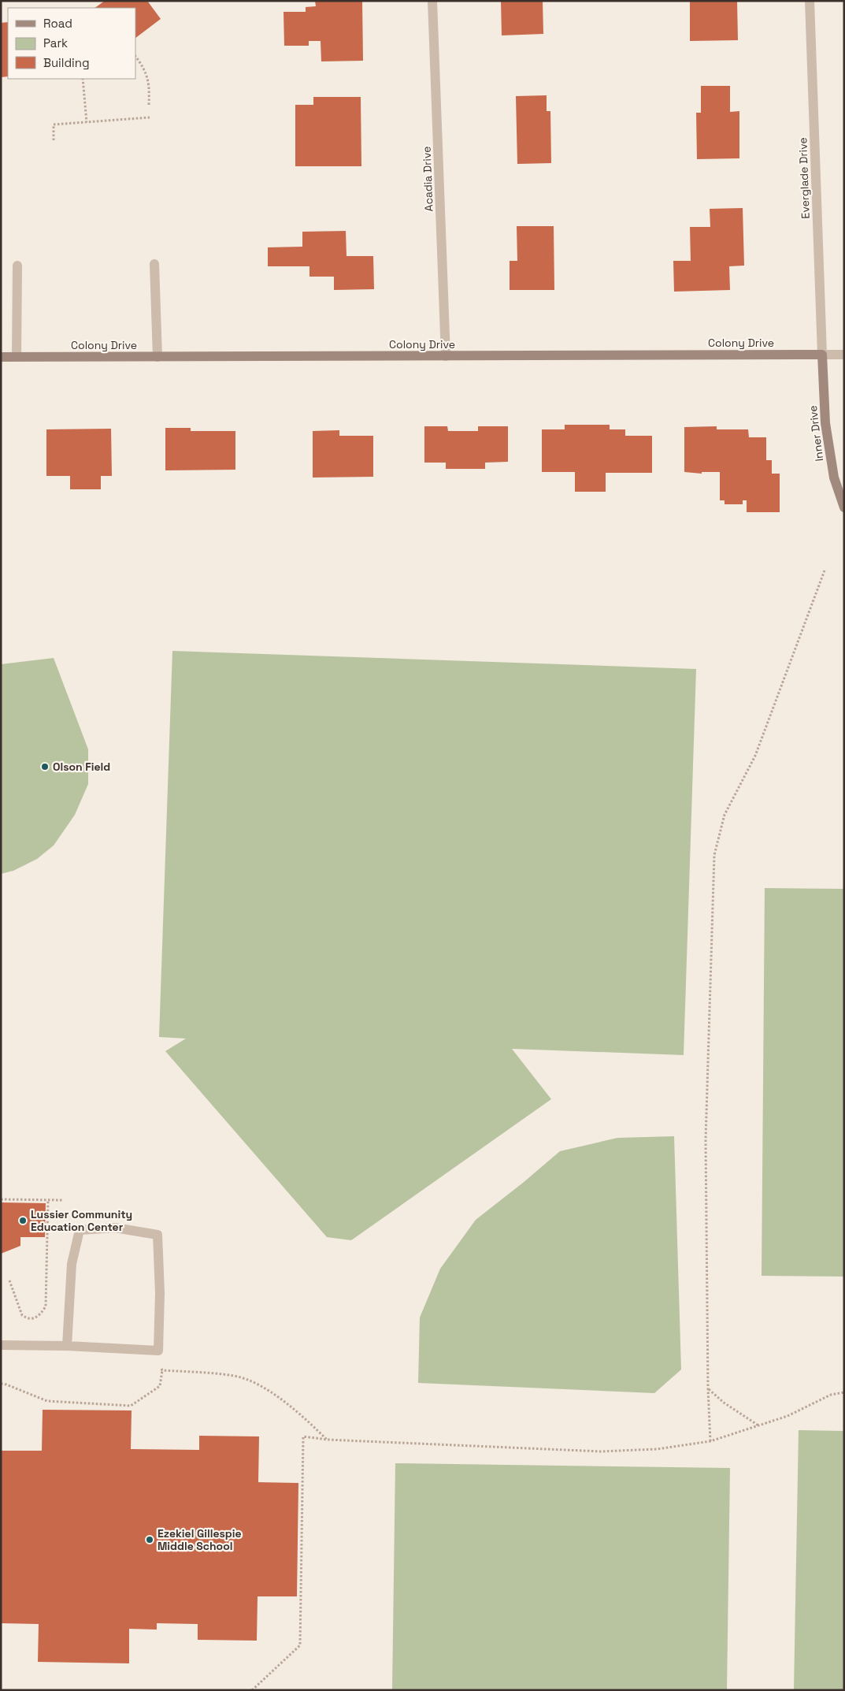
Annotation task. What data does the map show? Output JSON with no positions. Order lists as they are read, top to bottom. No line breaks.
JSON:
{"streets":{"street":["Everglade Drive","Acadia Drive","Colony Drive","Inner Drive"]},"crossings":[["Everglade Drive","Colony Drive"],["Everglade Drive","Inner Drive"],["Acadia Drive","Colony Drive"],["Colony Drive","Inner Drive"]],"places":["Olson Field","Lussier Community Education Center","Ezekiel Gillespie Middle School"],"legend":["Road","Park","Building"]}
